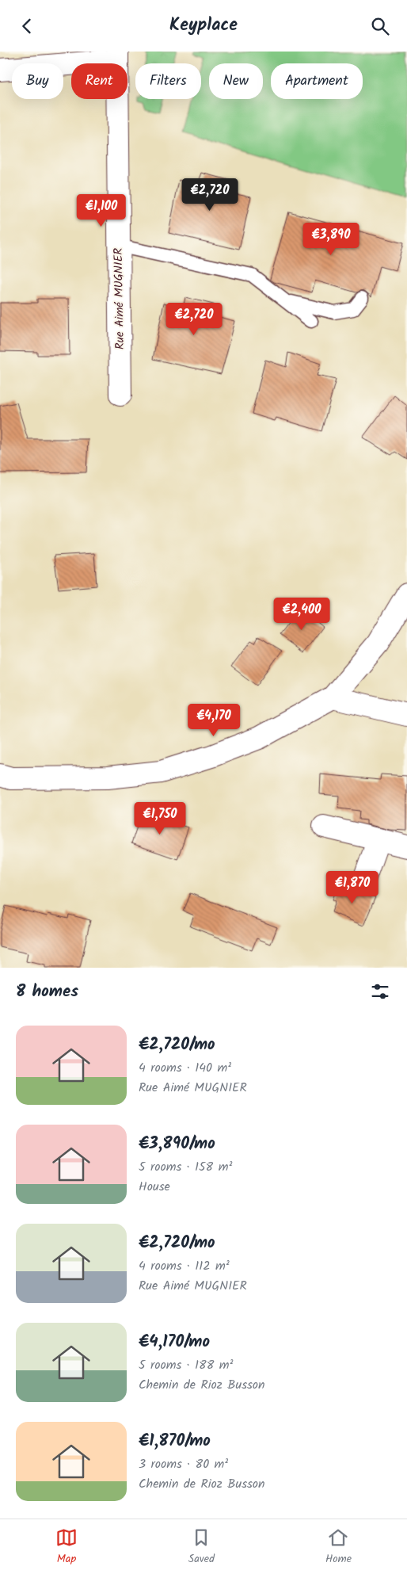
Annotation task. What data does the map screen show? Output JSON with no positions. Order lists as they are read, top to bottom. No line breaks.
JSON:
{"streets":{"street":["Rue Aimé MUGNIER"]},"page":{"header":"Keyplace","chip":["Buy","Rent","Filters","New","Apartment"],"price":["€2,720","€1,100","€3,890","€2,720","€2,400","€4,170","€1,750","€1,870"],"heading":"8 homes","list":[{"name":"€2,720/mo","note":"4 rooms · 140 m² · Rue Aimé MUGNIER"},{"name":"€3,890/mo","note":"5 rooms · 158 m² · House"},{"name":"€2,720/mo","note":"4 rooms · 112 m² · Rue Aimé MUGNIER"},{"name":"€4,170/mo","note":"5 rooms · 188 m² · Chemin de Rioz Busson"},{"name":"€1,870/mo","note":"3 rooms · 80 m² · Chemin de Rioz Busson"}],"tabs":["Map","Saved","Home"]}}
